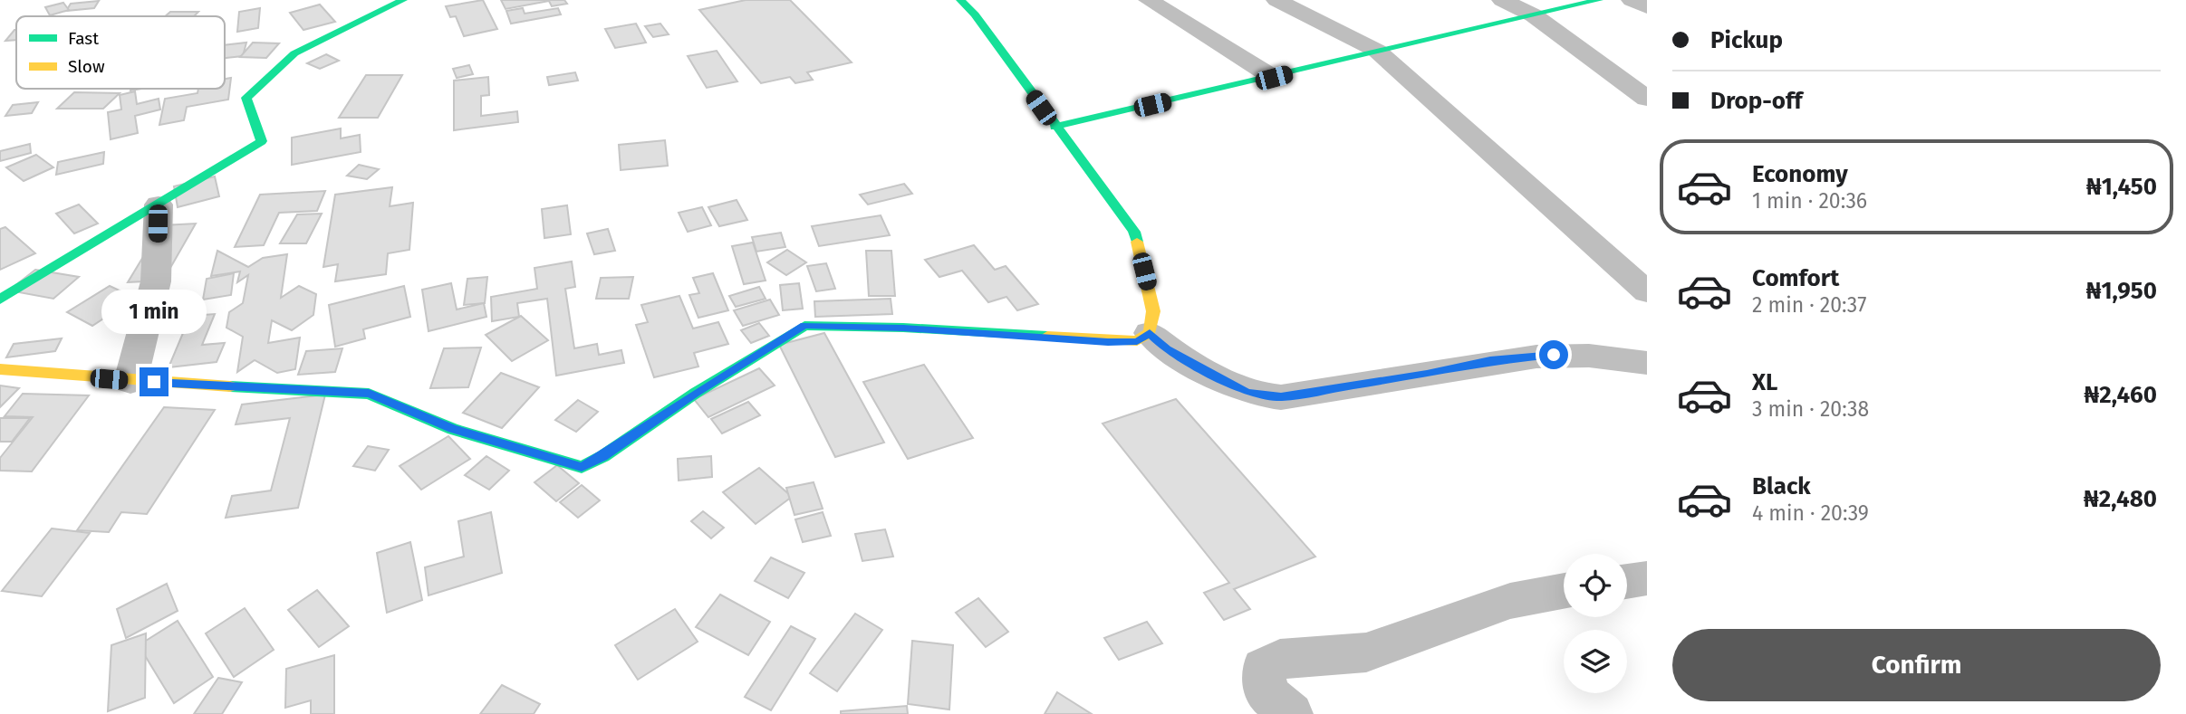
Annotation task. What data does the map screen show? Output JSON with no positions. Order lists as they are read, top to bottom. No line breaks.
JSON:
{"legend":["Fast","Slow"],"page":{"banner":["Pickup","Drop-off"],"list":[{"name":"Economy","note":"1 min · 20:36","value":"₦1,450"},{"name":"Comfort","note":"2 min · 20:37","value":"₦1,950"},{"name":"XL","note":"3 min · 20:38","value":"₦2,460"},{"name":"Black","note":"4 min · 20:39","value":"₦2,480"}],"bubble":"1 min","buttons":"Confirm"}}
